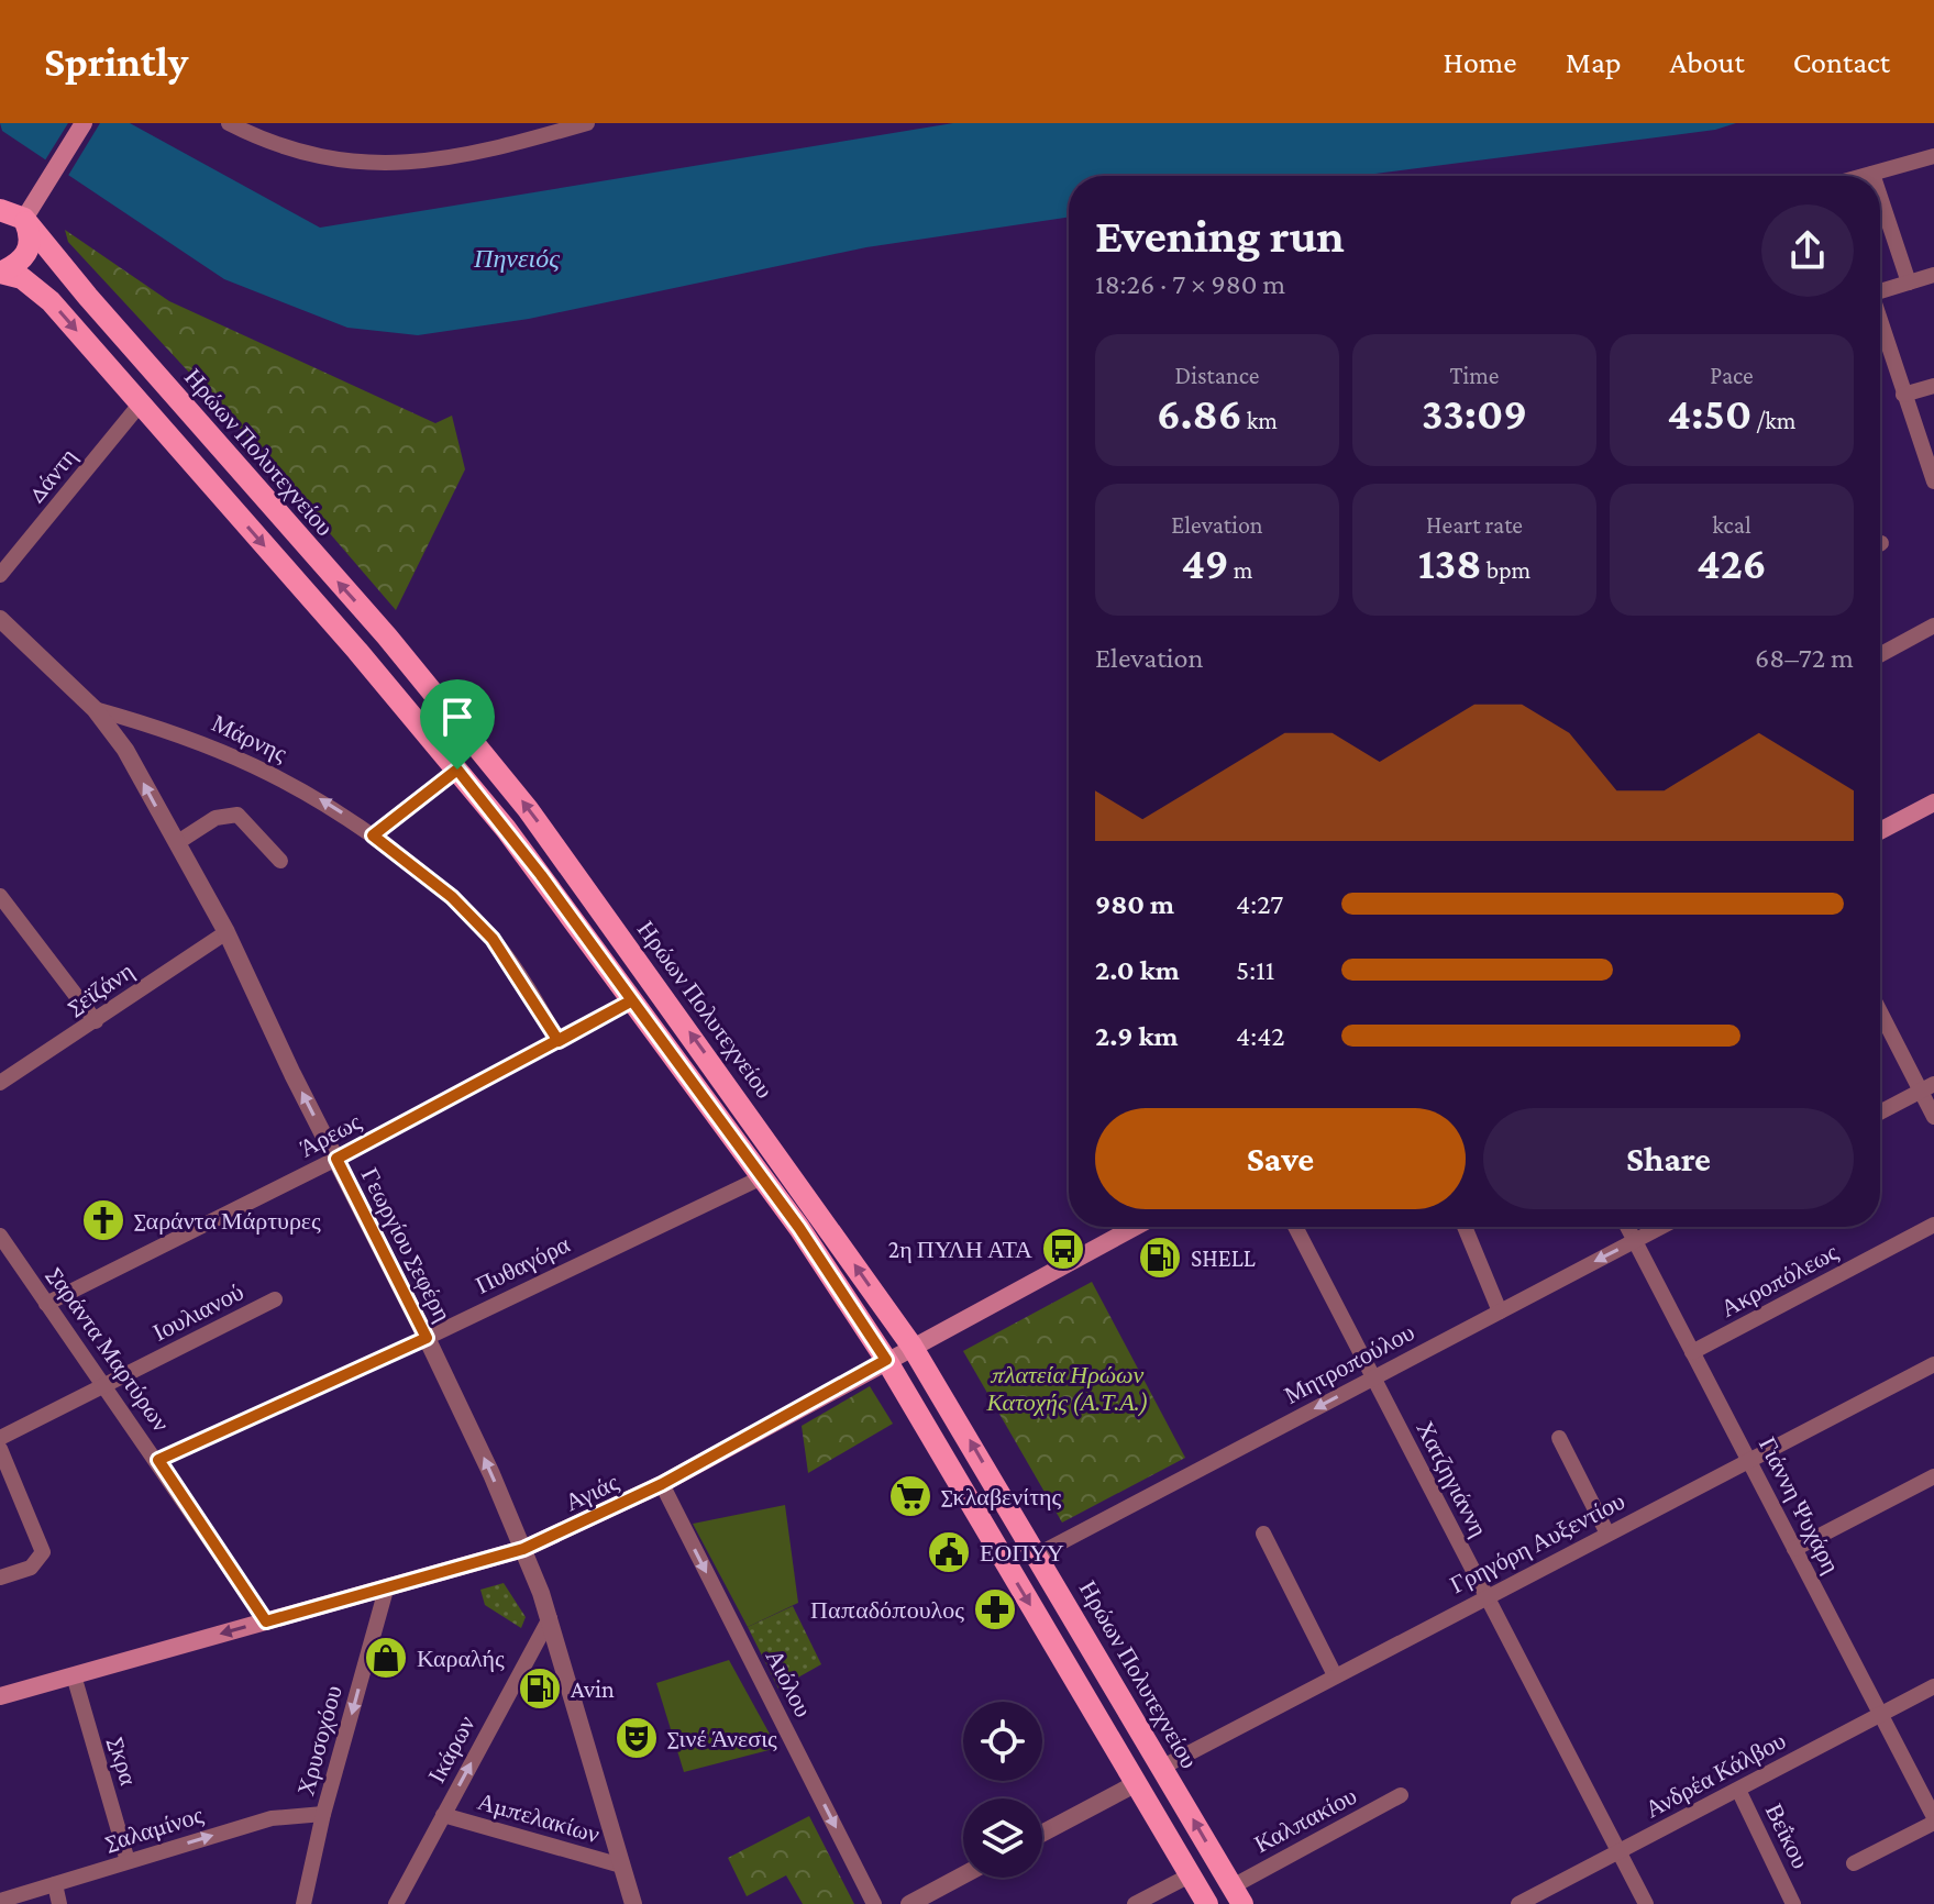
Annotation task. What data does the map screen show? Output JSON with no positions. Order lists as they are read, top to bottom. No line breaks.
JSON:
{"streets":{"main road":["Ηρώων Πολυτεχνείου","Αγιάς"],"street":["Δάντη","Μάρνης","Σεϊζάνη","Άρεως","Γεωργίου Σεφέρη","Πυθαγόρα","Ακροπόλεως","Ιουλιανού","Σαράντα Μαρτύρων","Μητροπούλου","Χατζηγιάννη","Γιάννη Ψυχάρη","Γρηγόρη Αυξεντίου","Αιόλου","Χρυσοχόου","Ικάρων","Σκρα","Ανδρέα Κάλβου","Αμπελακίων","Καλπακίου","Σαλαμίνος","Βεΐκου"]},"crossings":[["Ηρώων Πολυτεχνείου","Μητροπούλου"],["Ηρώων Πολυτεχνείου","Αγιάς"],["Ηρώων Πολυτεχνείου","Γρηγόρη Αυξεντίου"],["Ηρώων Πολυτεχνείου","Καλπακίου"],["Μάρνης","Άρεως"],["Μάρνης","Γεωργίου Σεφέρη"],["Σεϊζάνη","Γεωργίου Σεφέρη"],["Άρεως","Γεωργίου Σεφέρη"],["Άρεως","Σαράντα Μαρτύρων"],["Γεωργίου Σεφέρη","Πυθαγόρα"],["Γεωργίου Σεφέρη","Αγιάς"],["Γεωργίου Σεφέρη","Ικάρων"],["Γεωργίου Σεφέρη","Αμπελακίων"],["Πυθαγόρα","Σαράντα Μαρτύρων"],["Ακροπόλεως","Γιάννη Ψυχάρη"],["Ιουλιανού","Σαράντα Μαρτύρων"],["Σαράντα Μαρτύρων","Αγιάς"],["Μητροπούλου","Χατζηγιάννη"],["Μητροπούλου","Γιάννη Ψυχάρη"],["Χατζηγιάννη","Γρηγόρη Αυξεντίου"],["Χατζηγιάννη","Ανδρέα Κάλβου"],["Αγιάς","Αιόλου"],["Αγιάς","Χρυσοχόου"],["Αγιάς","Σκρα"],["Γιάννη Ψυχάρη","Γρηγόρη Αυξεντίου"],["Γιάννη Ψυχάρη","Ανδρέα Κάλβου"],["Χρυσοχόου","Σαλαμίνος"],["Ικάρων","Αμπελακίων"],["Σκρα","Σαλαμίνος"],["Ανδρέα Κάλβου","Βεΐκου"]],"one_way":["Μάρνης","Γεωργίου Σεφέρη","Μητροπούλου","Αιόλου","Χρυσοχόου","Ικάρων","Σαλαμίνος"],"water":["Πηνειός"],"parks":["πλατεία Ηρώων Κατοχής (Α.Τ.Α.)"],"places":{"church":["Σαράντα Μάρτυρες"],"bus stop":["2η ΠΥΛΗ ΑΤΑ"],"fuel station":["SHELL","Avin"],"supermarket":["Σκλαβενίτης"],"public building":["ΕΟΠΥΥ"],"pharmacy":["Παπαδόπουλος"],"shop":["Καραλής"],"theatre":["Σινέ Άνεσις"]},"page":{"header":"Sprintly","nav":["Home","Map","About","Contact"],"heading":["Evening run","18:26 · 7 × 980 m"],"stats":[["Distance","6.86 km"],["Time","33:09"],["Pace","4:50 /km"],["Elevation","49 m"],["Heart rate","138 bpm"],["kcal","426"]],"chart":["Elevation","68–72 m"],"list":[{"name":"980 m","note":"4:27"},{"name":"2.0 km","note":"5:11"},{"name":"2.9 km","note":"4:42"}],"buttons":["Save","Share"]}}
